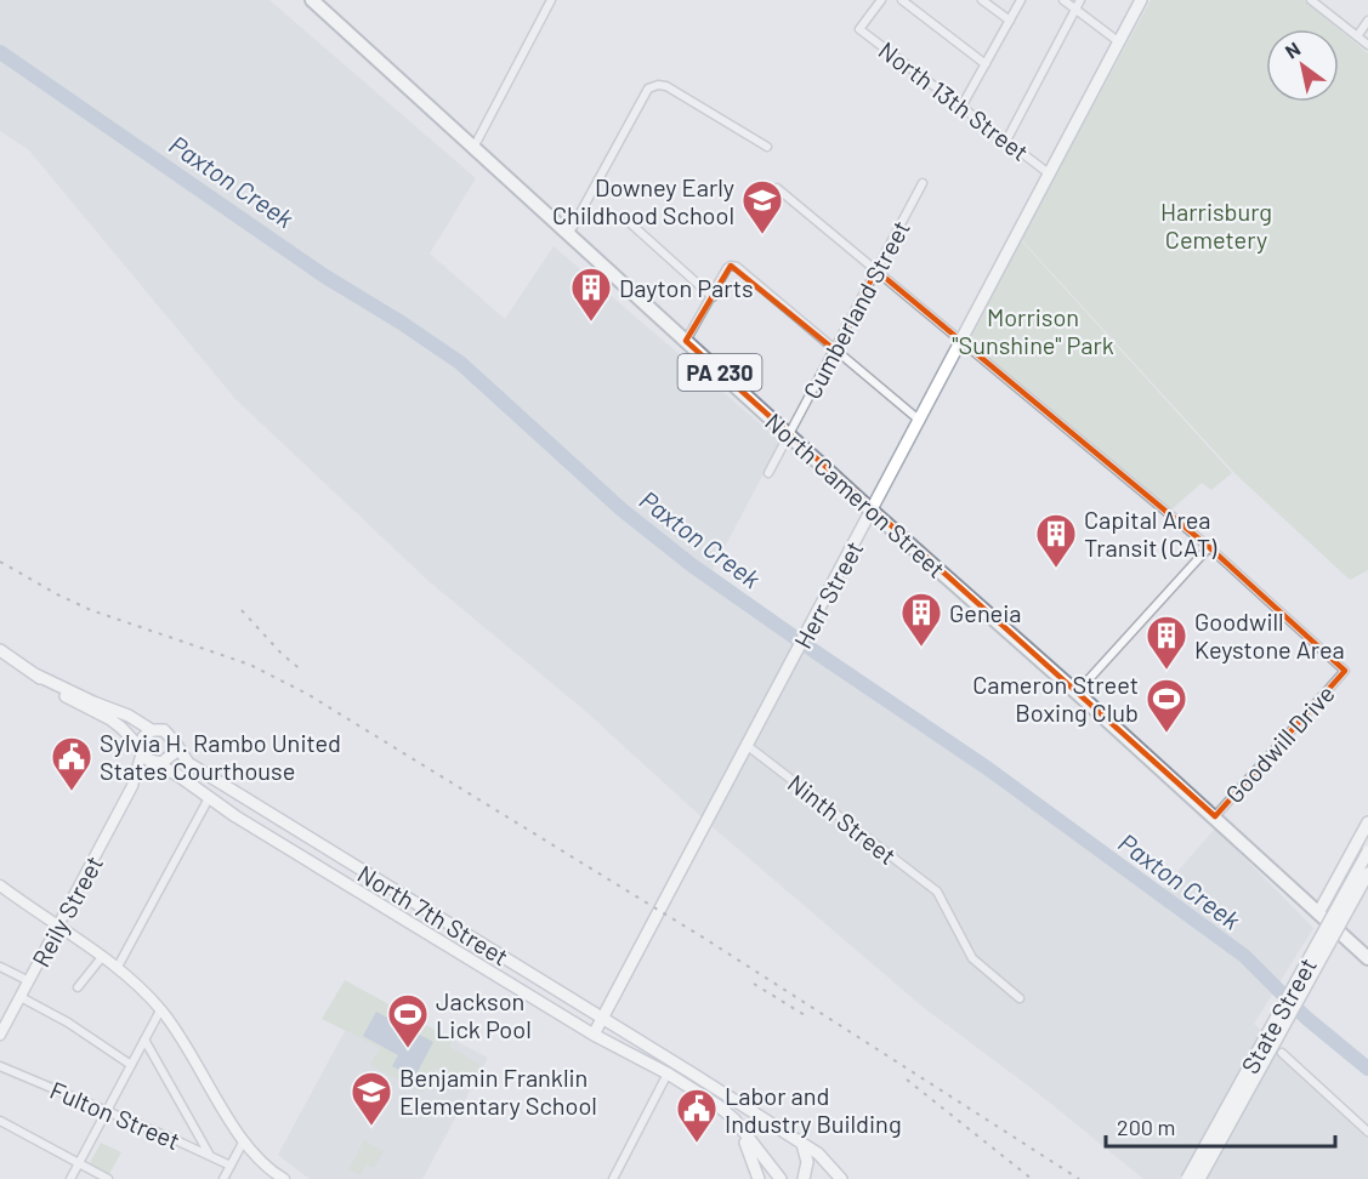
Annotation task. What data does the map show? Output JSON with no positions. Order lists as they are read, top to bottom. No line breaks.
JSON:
{"streets":{"highway":["PA 230","North Cameron Street"],"main road":["Herr Street","Reily Street","North 7th Street","State Street"],"street":["North 13th Street","Cumberland Street","Goodwill Drive","Ninth Street","Fulton Street"]},"crossings":[["North 13th Street","Herr Street"],["Cumberland Street","North Cameron Street"],["North Cameron Street","Herr Street"],["North Cameron Street","Goodwill Drive"],["Herr Street","Ninth Street"],["Herr Street","North 7th Street"],["Reily Street","North 7th Street"]],"water":["Paxton Creek"],"parks":["Harrisburg Cemetery","Morrison \"Sunshine\" Park"],"places":{"school or university":["Downey Early Childhood School","Benjamin Franklin Elementary School"],"building":["Dayton Parts","Capital Area Transit (CAT)","Geneia","Goodwill Keystone Area"],"sports":["Cameron Street Boxing Club","Jackson Lick Pool"],"public building":["Sylvia H. Rambo United States Courthouse","Labor and Industry Building"]},"scale_bar":"200 m","north":"top left"}
